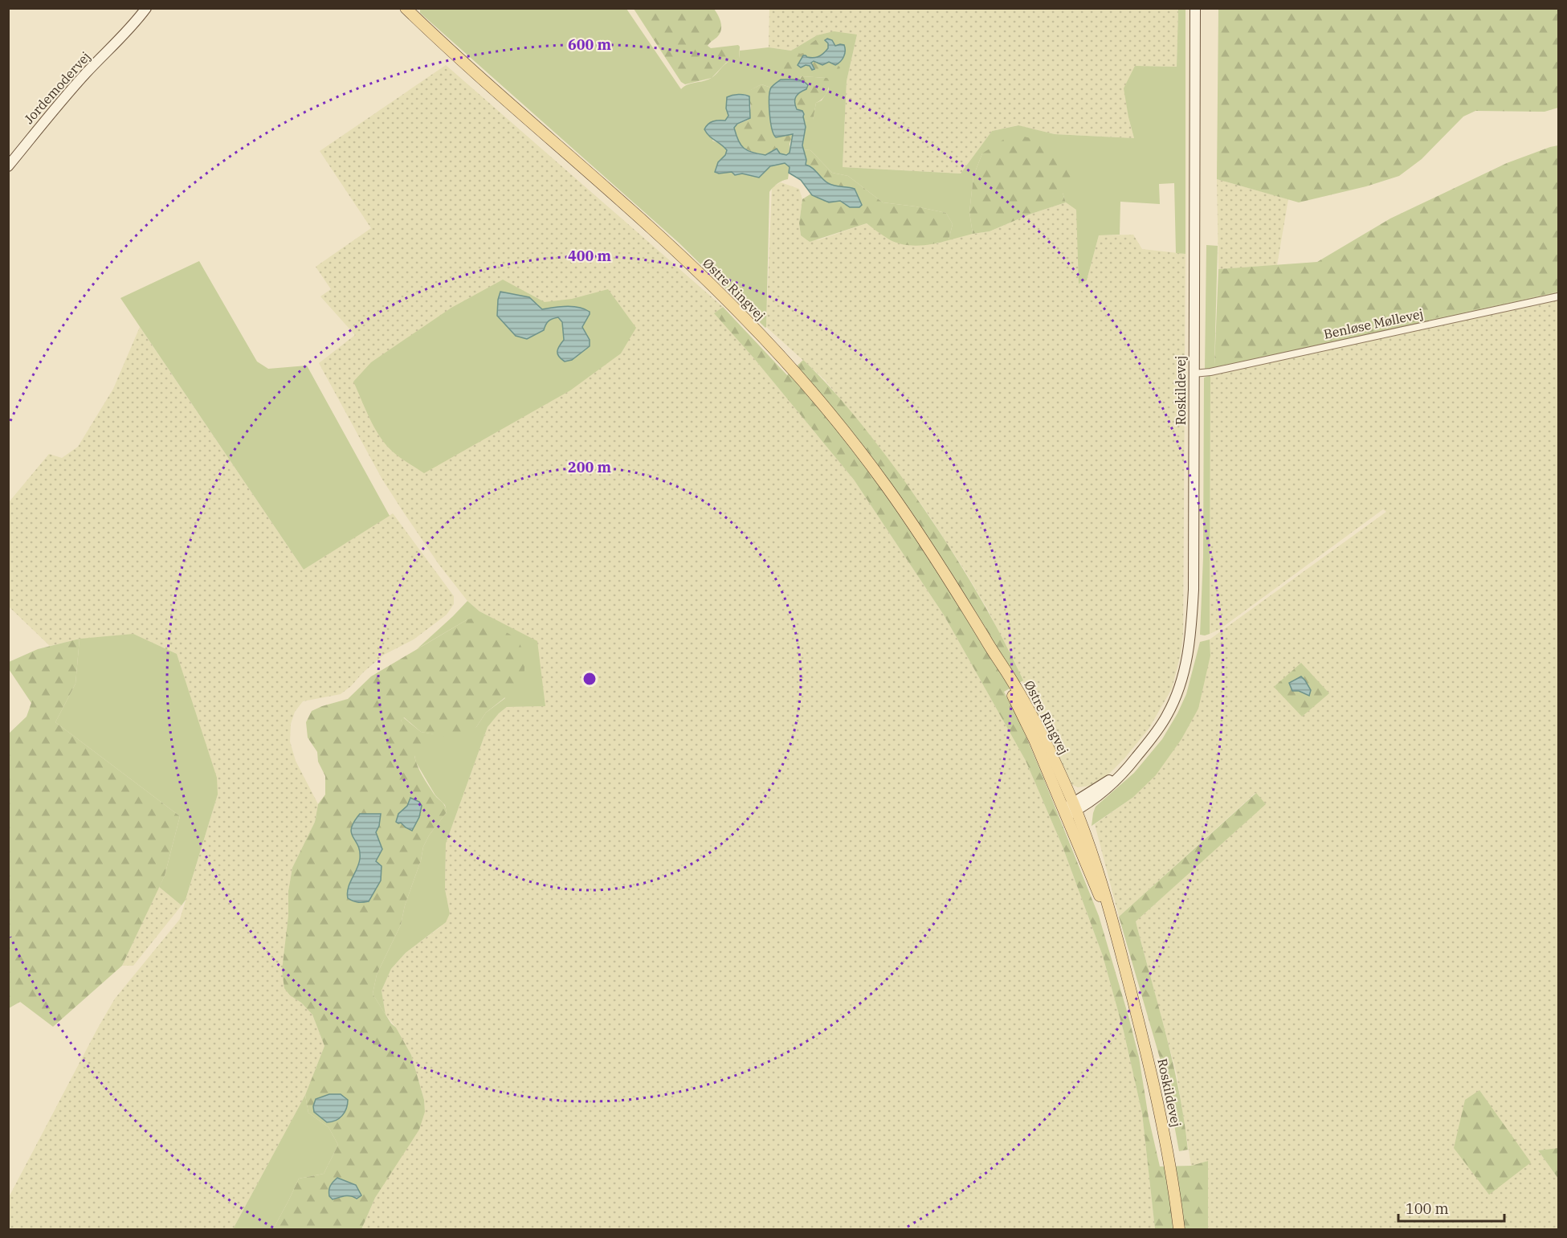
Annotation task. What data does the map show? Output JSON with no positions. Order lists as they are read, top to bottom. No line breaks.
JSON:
{"streets":{"main road":["Østre Ringvej","Roskildevej"],"street":["Jordemodervej","Benløse Møllevej"]},"crossings":[["Østre Ringvej","Roskildevej"],["Benløse Møllevej","Roskildevej"]],"scale_bar":"100 m","rings":["600 m","400 m","200 m"]}
